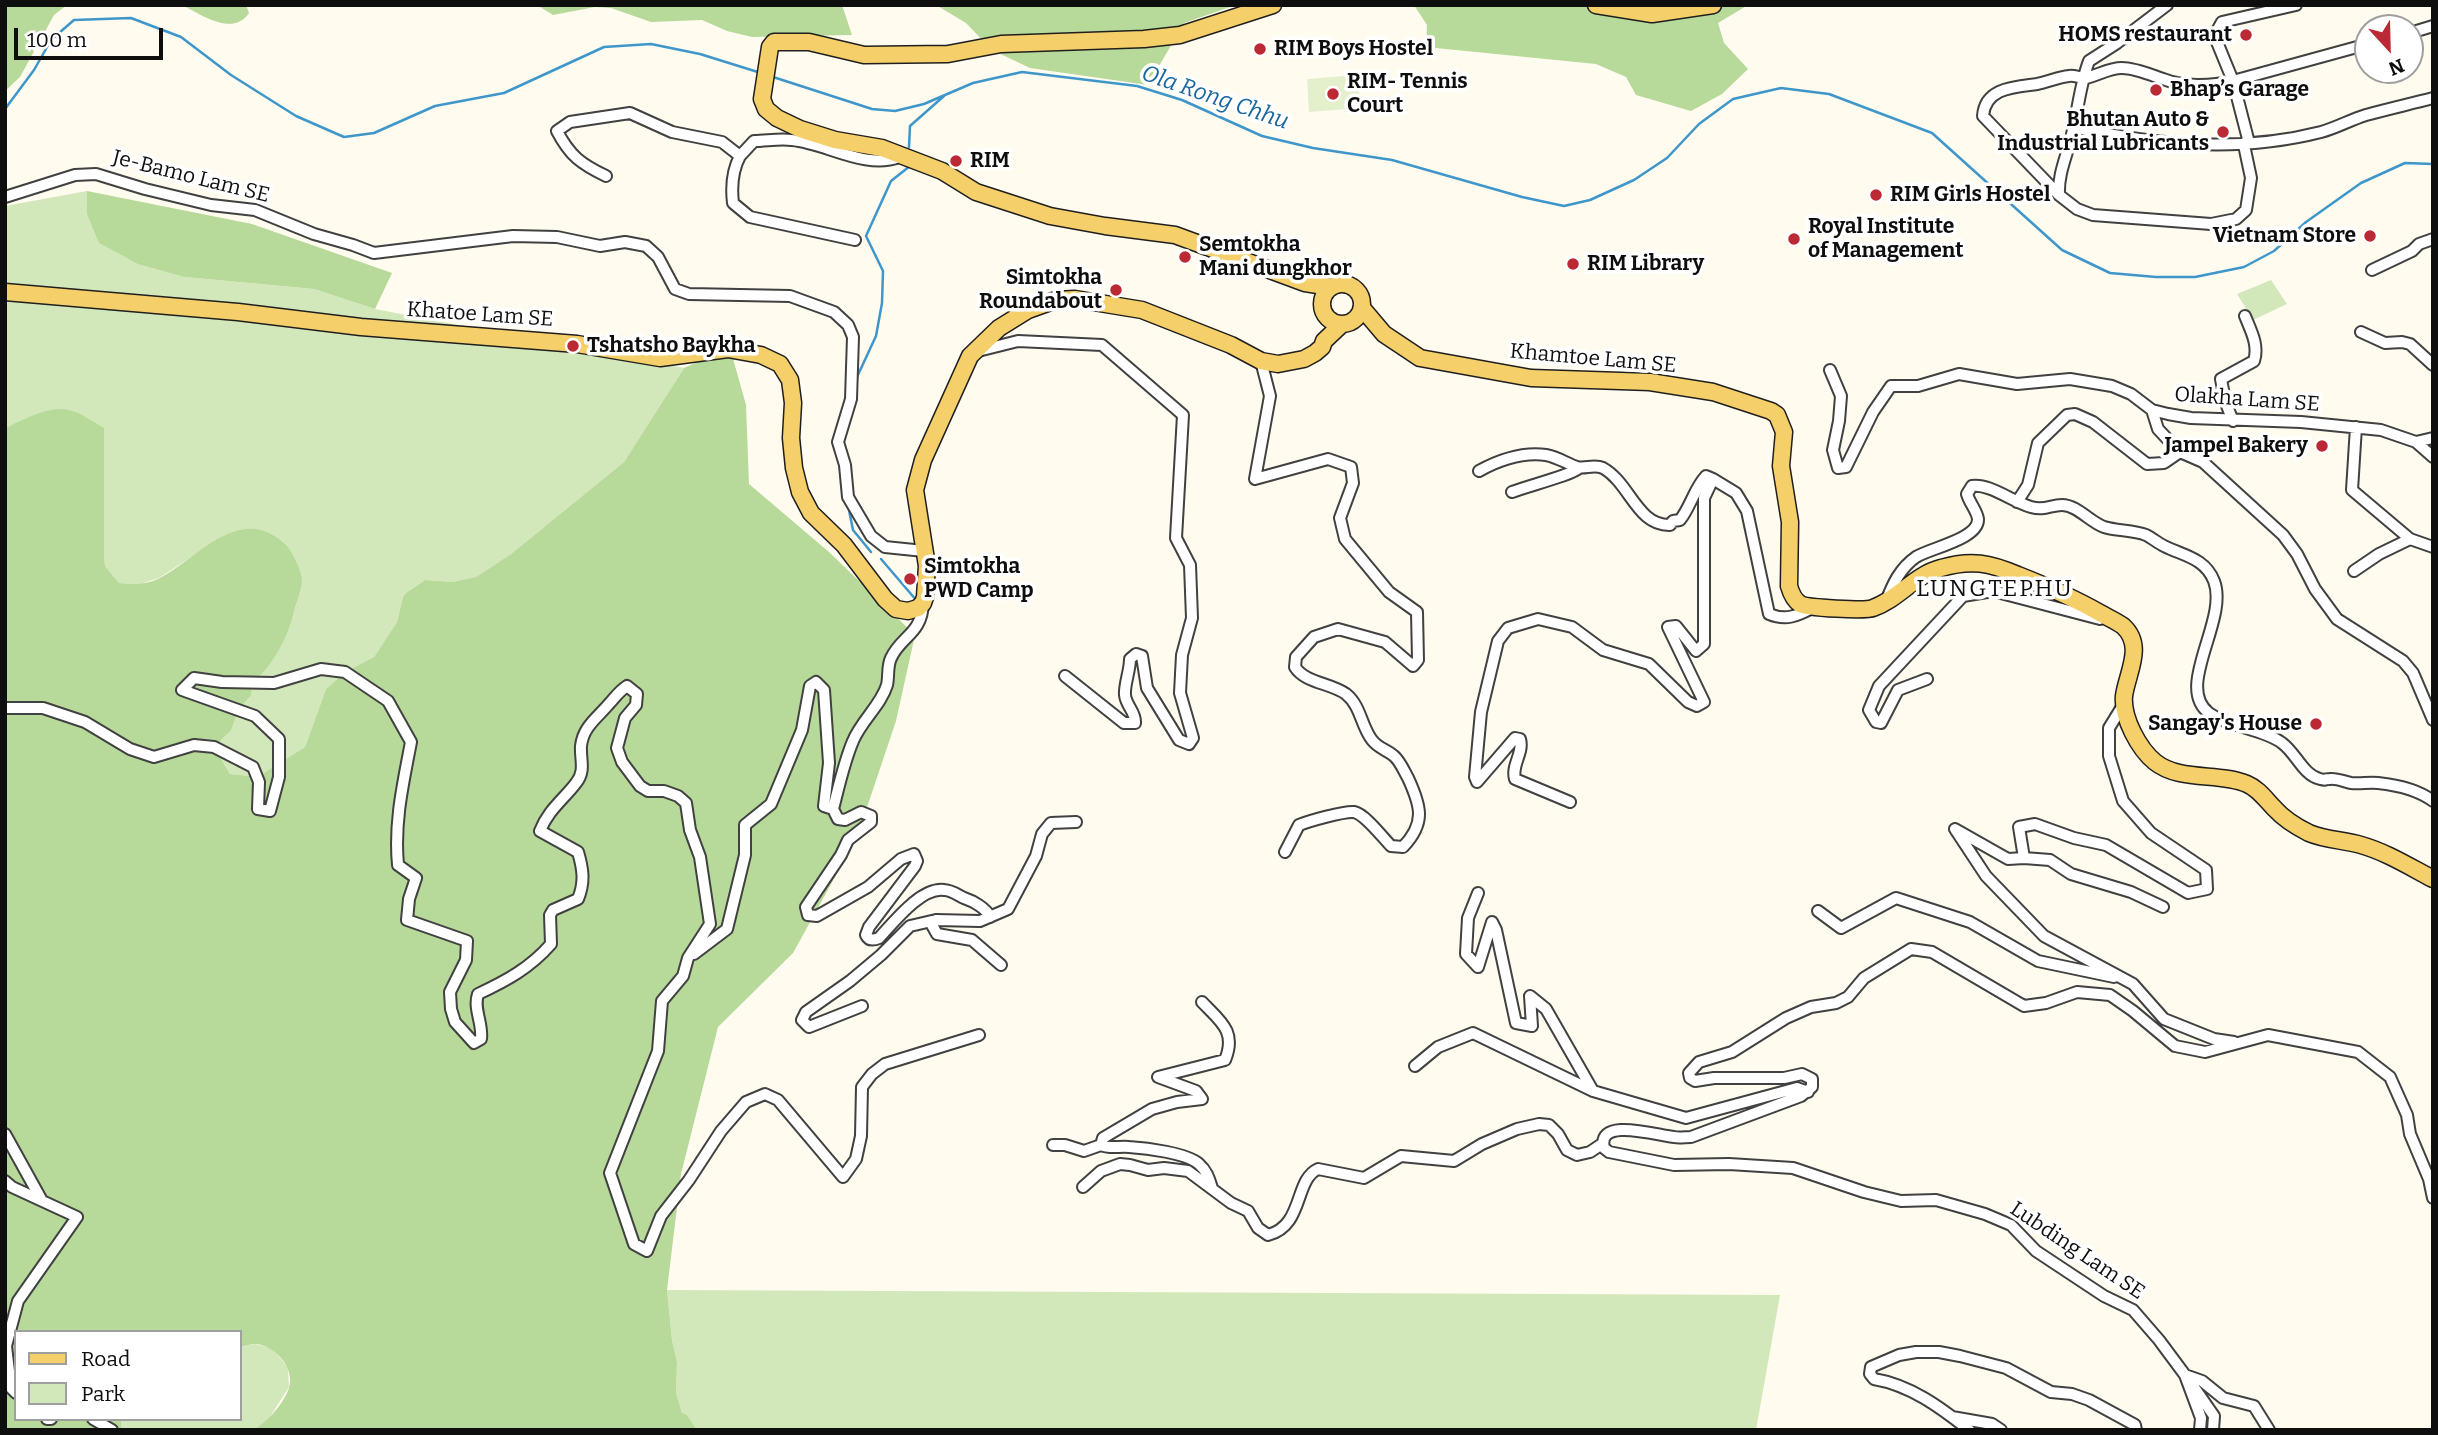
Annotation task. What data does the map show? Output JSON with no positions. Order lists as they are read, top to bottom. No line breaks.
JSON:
{"streets":{"main road":["Khatoe Lam SE","Khamtoe Lam SE"],"street":["Je-Bamo Lam SE","Olakha Lam SE","Lubding Lam SE"]},"districts":["LUNGTEPHU"],"water":["Ola Rong Chhu"],"places":["HOMS restaurant","RIM Boys Hostel","Bhap’s Garage","RIM- Tennis Court","Bhutan Auto & Industrial Lubricants","RIM","RIM Girls Hostel","Vietnam Store","Royal Institute of Management","Semtokha Mani dungkhor","RIM Library","Simtokha Roundabout","Tshatsho Baykha","Jampel Bakery","Simtokha PWD Camp","Sangay's House"],"legend":["Road","Park"],"scale_bar":"100 m","north":"bottom"}
